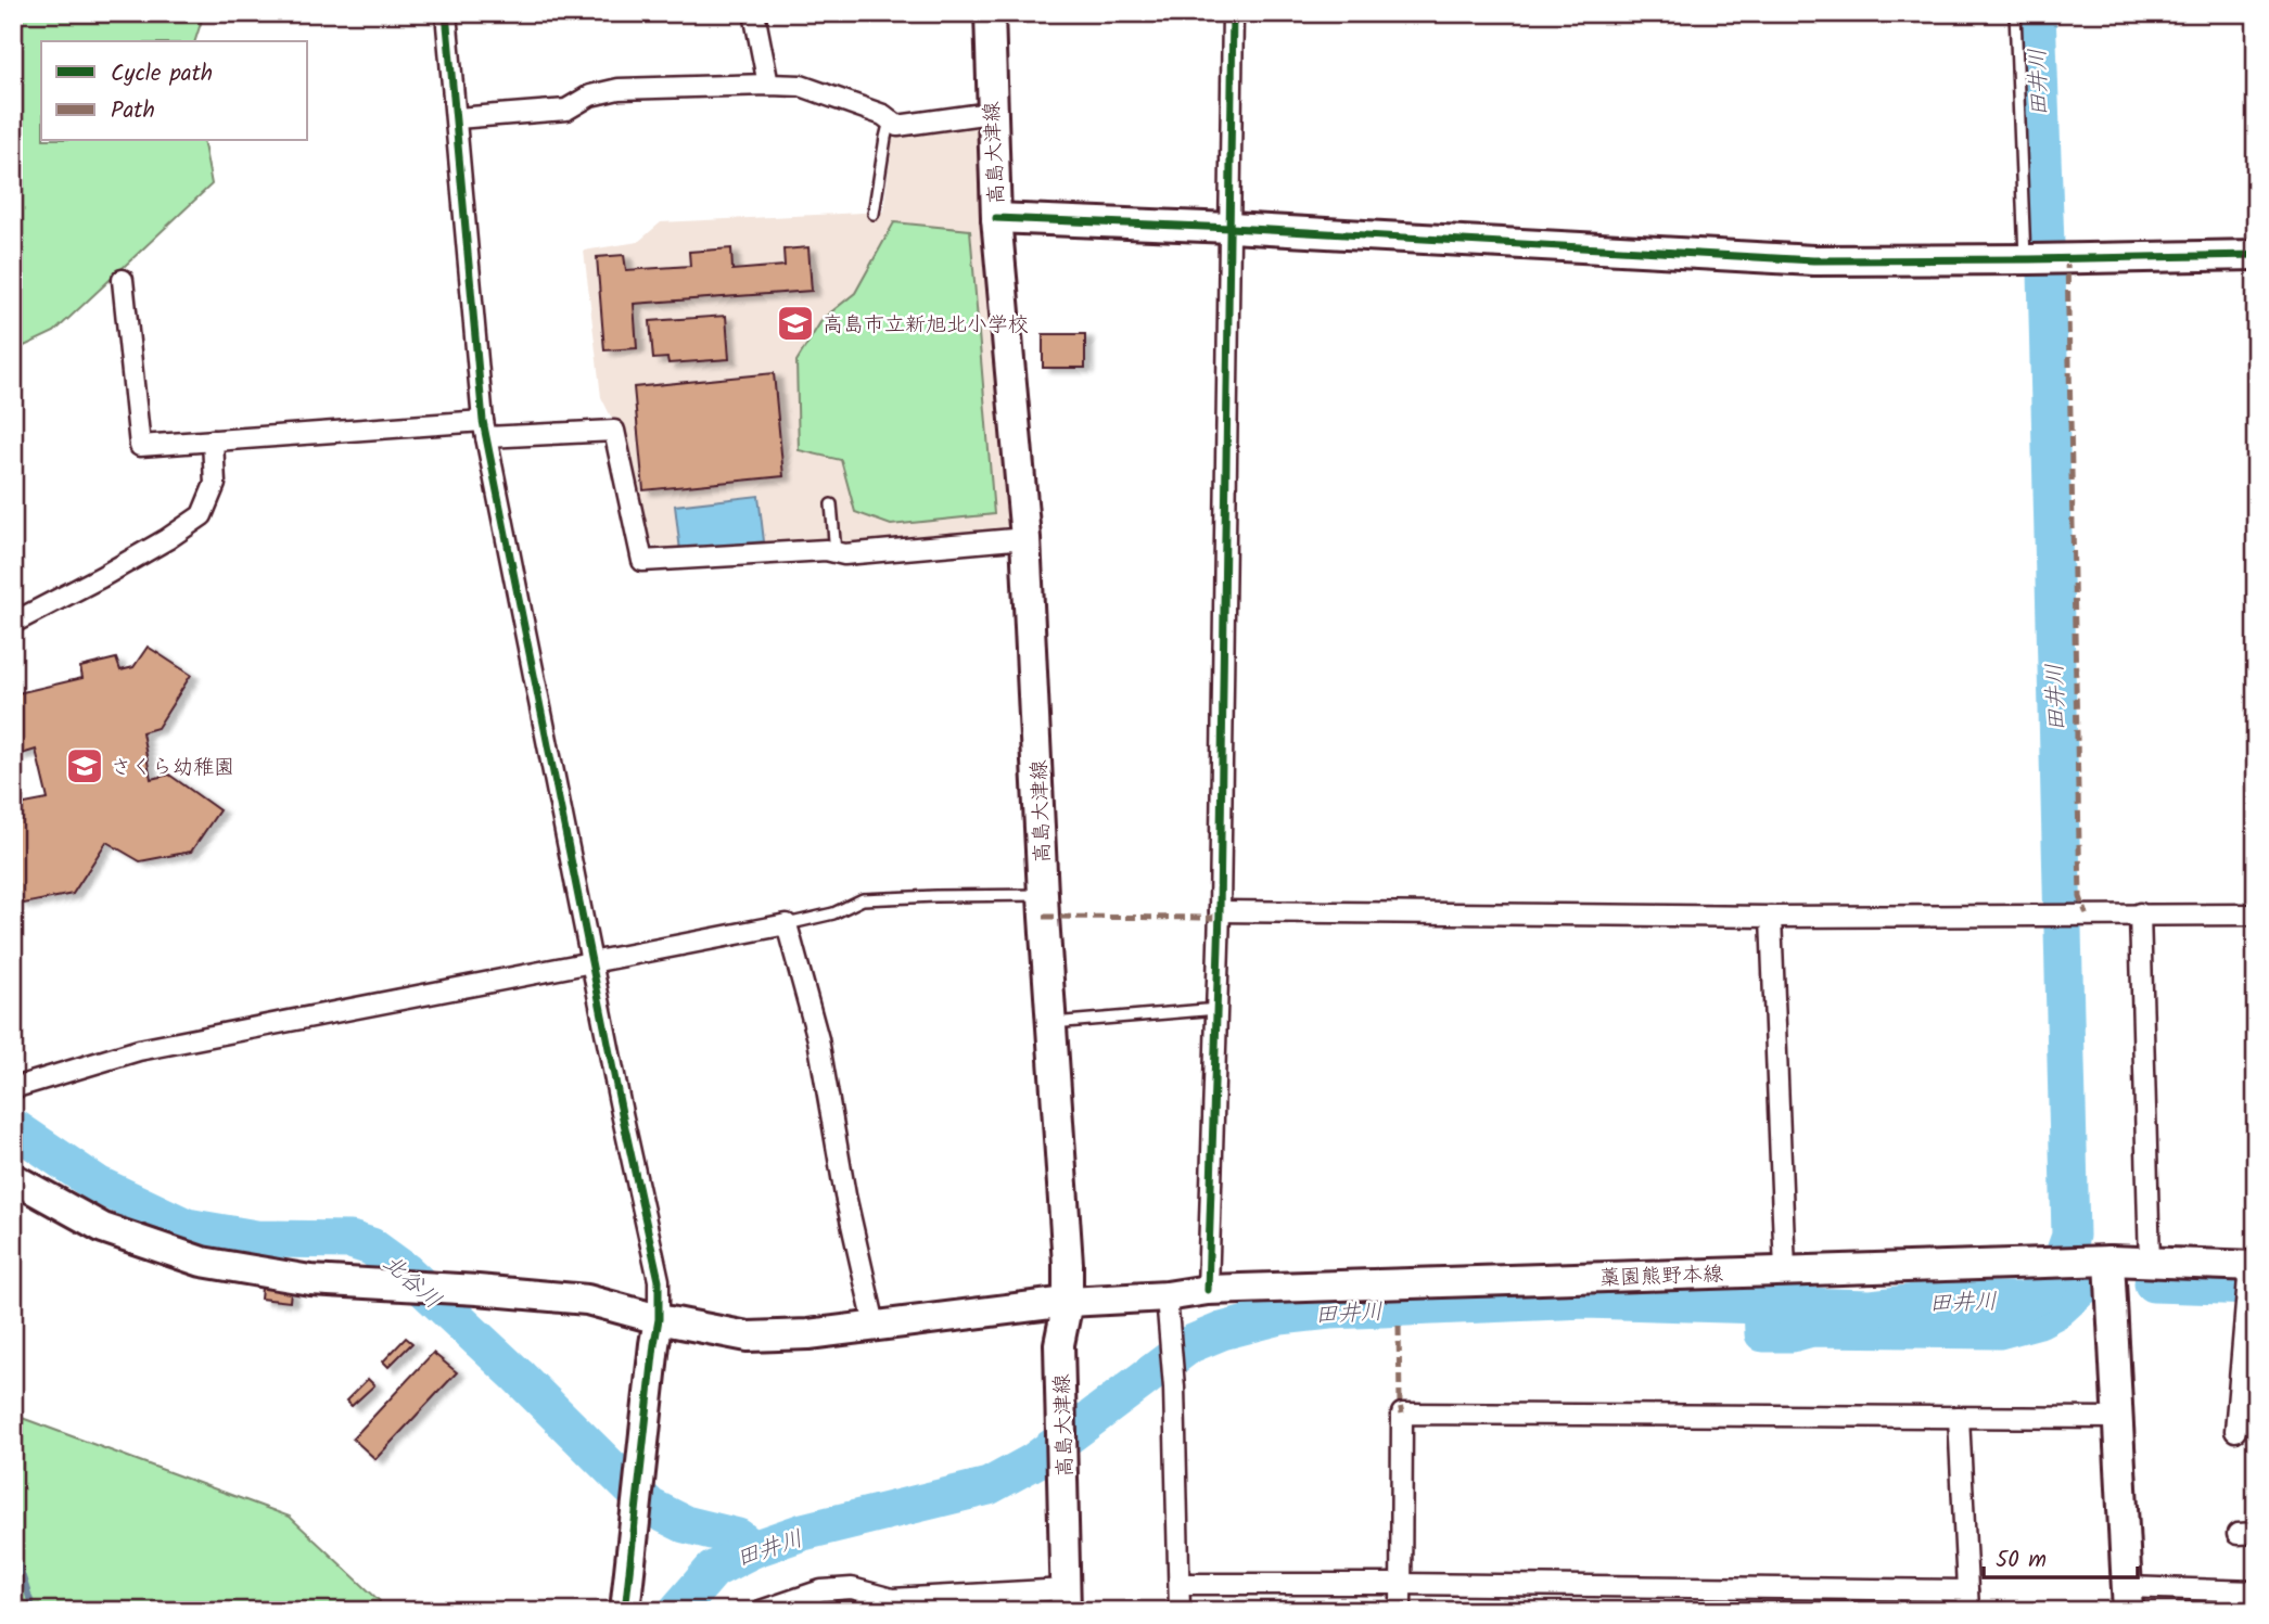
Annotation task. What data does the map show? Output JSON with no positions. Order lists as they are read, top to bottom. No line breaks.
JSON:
{"streets":{"street":["高島大津線","藁園熊野本線"]},"crossings":[["高島大津線","藁園熊野本線"]],"water":["田井川","北谷川"],"places":{"school or university":["高島市立新旭北小学校","さくら幼稚園"]},"legend":["Cycle path","Path"],"scale_bar":"50 m"}
